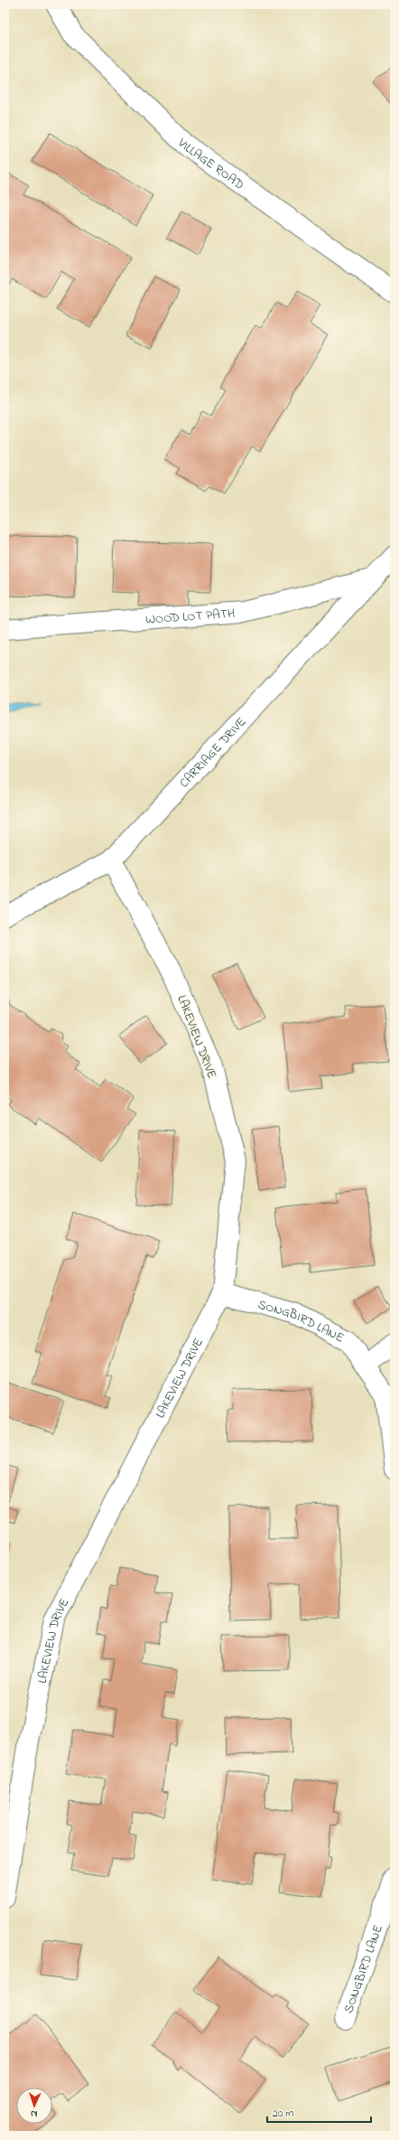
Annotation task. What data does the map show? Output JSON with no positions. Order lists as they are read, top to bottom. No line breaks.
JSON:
{"streets":{"street":["VILLAGE ROAD","WOOD LOT PATH","CARRIAGE DRIVE","LAKEVIEW DRIVE","SONGBIRD LANE"]},"crossings":[["WOOD LOT PATH","CARRIAGE DRIVE"],["CARRIAGE DRIVE","LAKEVIEW DRIVE"],["LAKEVIEW DRIVE","SONGBIRD LANE"]],"scale_bar":"20 m","north":"bottom"}
